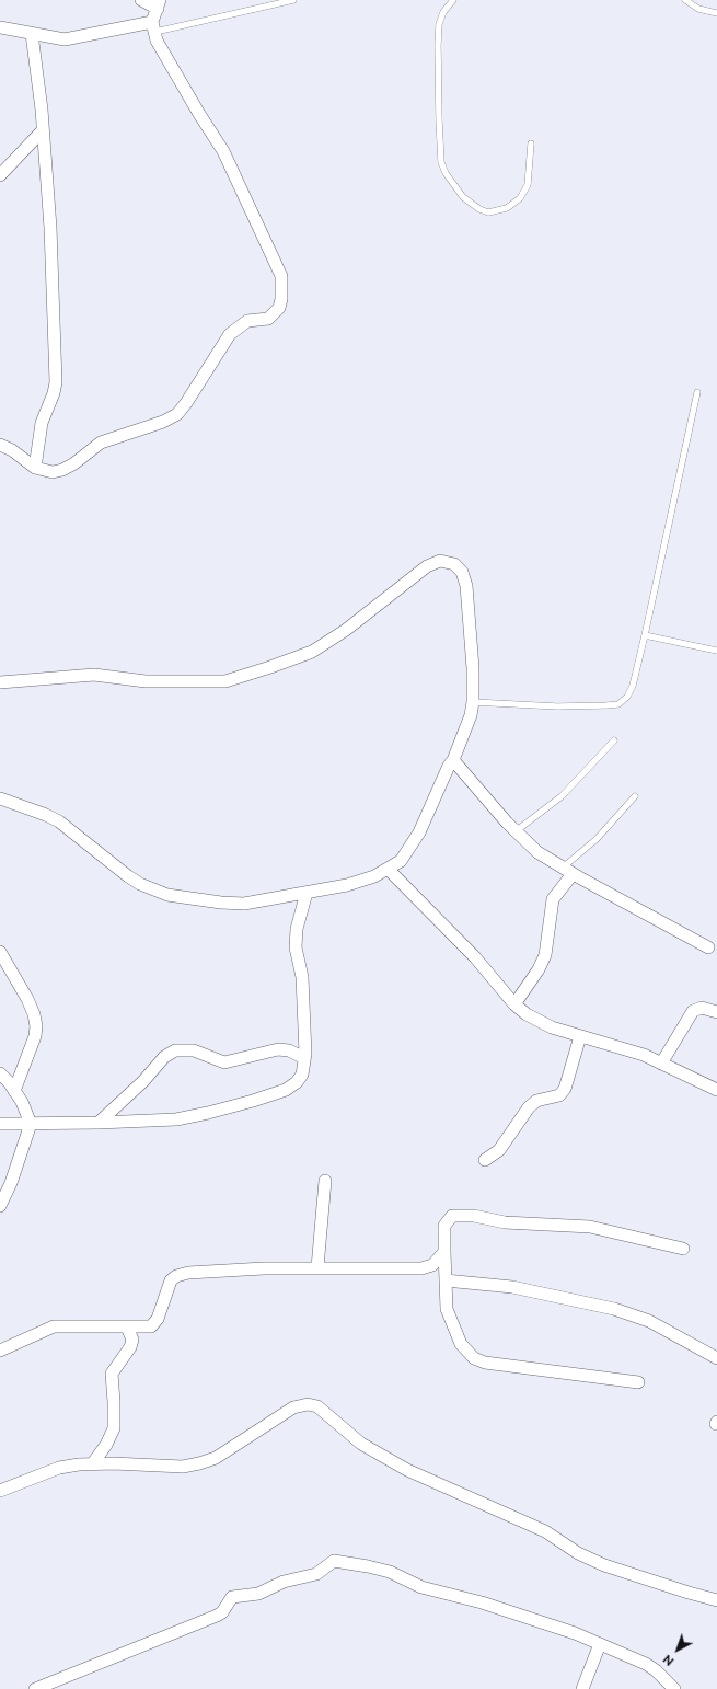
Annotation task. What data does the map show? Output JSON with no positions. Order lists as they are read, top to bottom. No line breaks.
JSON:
{"north":"bottom left"}
